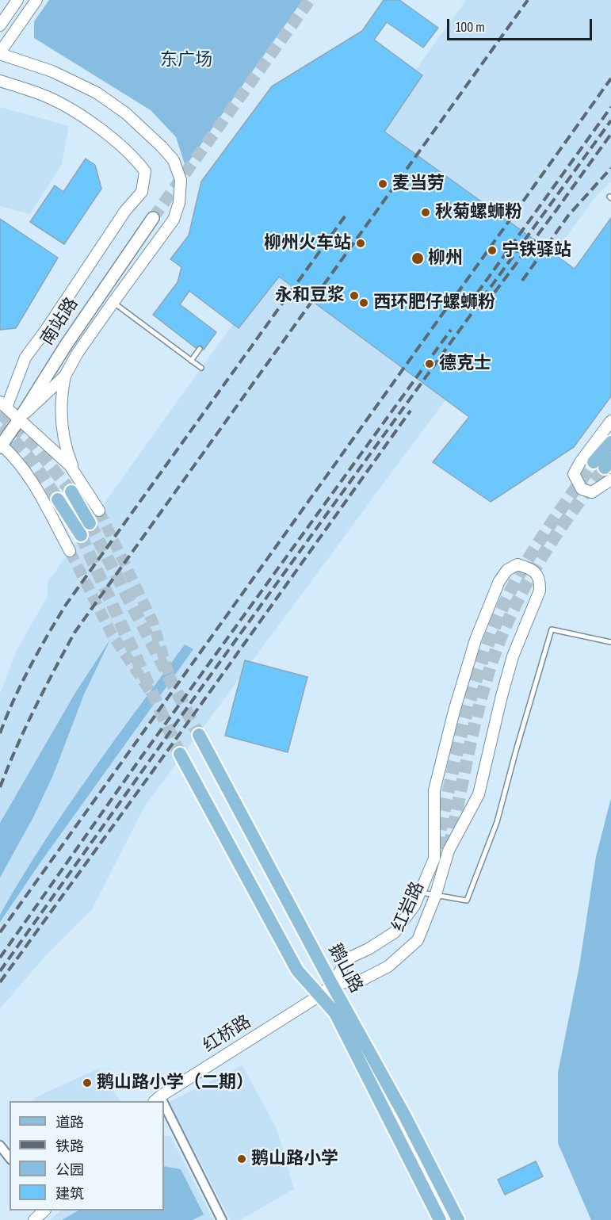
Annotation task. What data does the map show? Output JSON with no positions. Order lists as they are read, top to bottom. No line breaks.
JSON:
{"streets":{"main road":["南站路","鹅山路"],"street":["红岩路","红桥路"]},"crossings":[["红岩路","鹅山路"],["红岩路","红桥路"],["鹅山路","红桥路"]],"parks":["东广场"],"places":["麦当劳","秋菊螺蛳粉","柳州火车站","宁铁驿站","柳州","永和豆浆","西环肥仔螺蛳粉","德克士","鹅山路小学（二期）","鹅山路小学"],"legend":["道路","铁路","公园","建筑"],"scale_bar":"100 m"}
